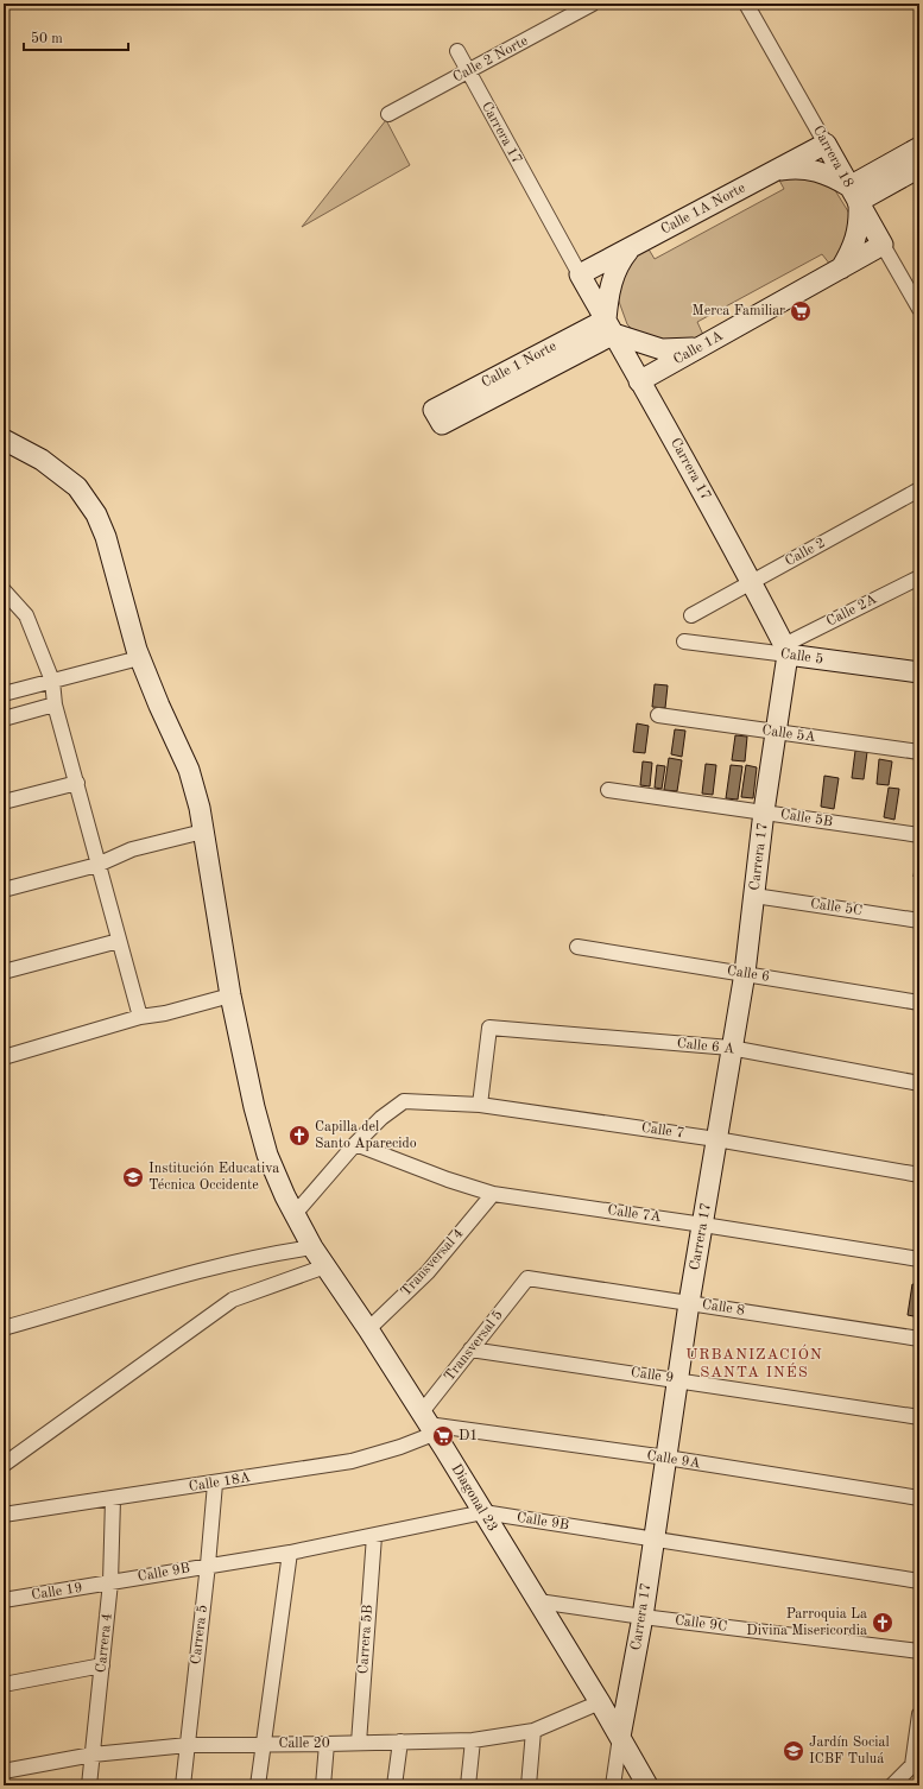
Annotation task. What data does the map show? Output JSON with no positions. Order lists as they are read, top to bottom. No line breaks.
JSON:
{"streets":{"street":["Calle 2 Norte","Carrera 17","Carrera 18","Calle 1A Norte","Calle 1A","Calle 2","Calle 2A","Calle 5","Calle 5A","Calle 5B","Calle 5C","Calle 6","Calle 6 A","Calle 7","Calle 7A","Transversal 4","Calle 8","Transversal 5","Calle 9","Calle 9A","Calle 18A","Diagonal 23","Calle 9B","Calle 19","Calle 9C","Carrera 5","Carrera 5B","Carrera 4","Calle 20"]},"crossings":[["Calle 2 Norte","Carrera 17"],["Carrera 17","Calle 1A Norte"],["Carrera 17","Calle 1A"],["Carrera 17","Calle 2"],["Carrera 17","Calle 2A"],["Carrera 17","Calle 5"],["Carrera 17","Calle 5A"],["Carrera 17","Calle 5B"],["Carrera 17","Calle 5C"],["Carrera 17","Calle 6"],["Carrera 17","Calle 6 A"],["Carrera 17","Calle 7"],["Carrera 17","Calle 7A"],["Carrera 17","Calle 8"],["Carrera 17","Calle 9"],["Carrera 17","Calle 9A"],["Carrera 17","Diagonal 23"],["Carrera 17","Calle 9B"],["Carrera 17","Calle 9C"],["Carrera 18","Calle 1A Norte"],["Carrera 18","Calle 1A"],["Calle 2A","Calle 5"],["Calle 6 A","Calle 7"],["Calle 7","Calle 7A"],["Calle 7A","Transversal 4"],["Transversal 4","Diagonal 23"],["Calle 8","Transversal 5"],["Transversal 5","Calle 9"],["Transversal 5","Calle 9A"],["Transversal 5","Calle 18A"],["Transversal 5","Diagonal 23"],["Calle 9A","Calle 18A"],["Calle 9A","Diagonal 23"],["Calle 18A","Diagonal 23"],["Calle 18A","Carrera 5"],["Calle 18A","Carrera 4"],["Diagonal 23","Calle 9B"],["Diagonal 23","Calle 9C"],["Diagonal 23","Calle 20"],["Calle 9B","Calle 19"],["Calle 9B","Carrera 5"],["Calle 9B","Carrera 5B"],["Calle 9B","Carrera 4"],["Calle 19","Carrera 4"],["Carrera 5","Calle 20"],["Carrera 5B","Calle 20"],["Carrera 4","Calle 20"]],"districts":["URBANIZACIÓN SANTA INÉS"],"places":{"supermarket":["Merca Familiar","D1"],"church":["Capilla del Santo Aparecido","Parroquia La Divina Misericordia"],"school or university":["Institución Educativa Técnica Occidente","Jardín Social ICBF Tuluá"]},"scale_bar":"50 m"}
